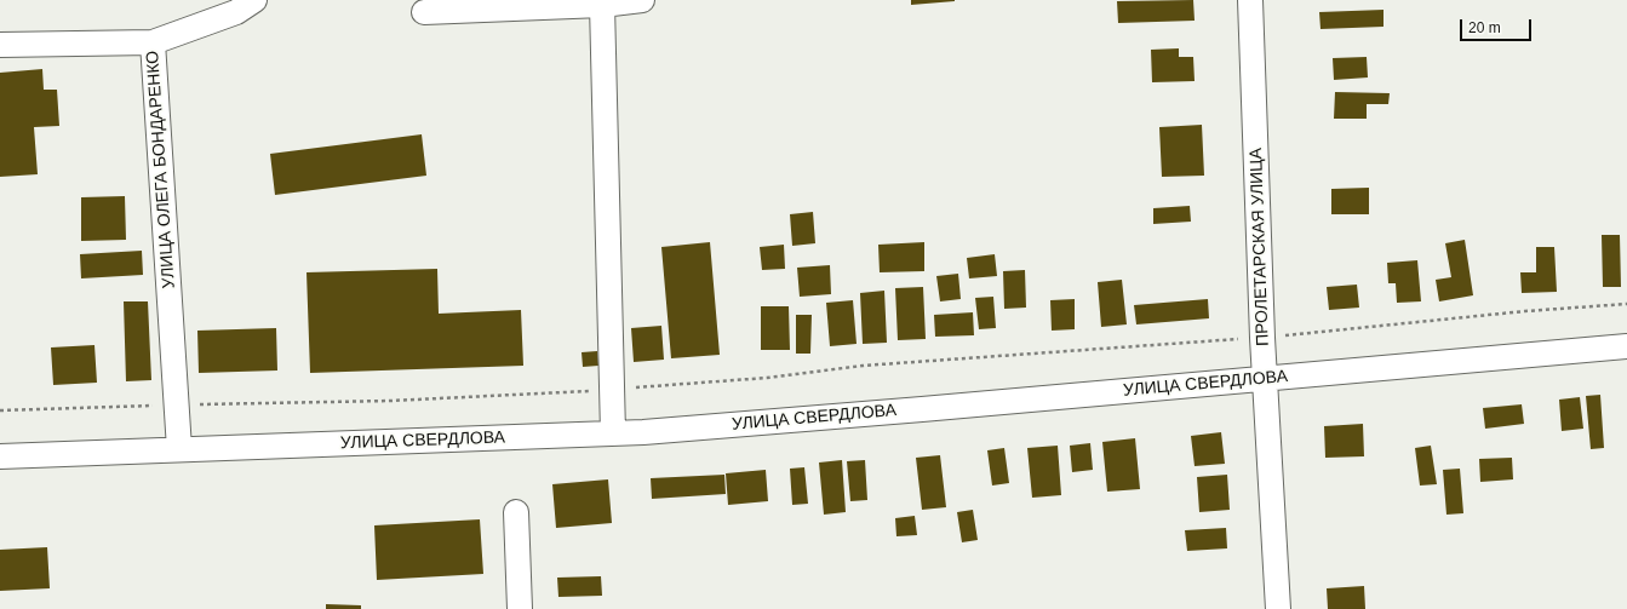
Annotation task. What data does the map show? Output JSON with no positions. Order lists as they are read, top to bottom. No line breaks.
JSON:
{"streets":{"street":["УЛИЦА ОЛЕГА БОНДАРЕНКО","ПРОЛЕТАРСКАЯ УЛИЦА","УЛИЦА СВЕРДЛОВА"]},"crossings":[["УЛИЦА ОЛЕГА БОНДАРЕНКО","УЛИЦА СВЕРДЛОВА"],["ПРОЛЕТАРСКАЯ УЛИЦА","УЛИЦА СВЕРДЛОВА"]],"scale_bar":"20 m"}
